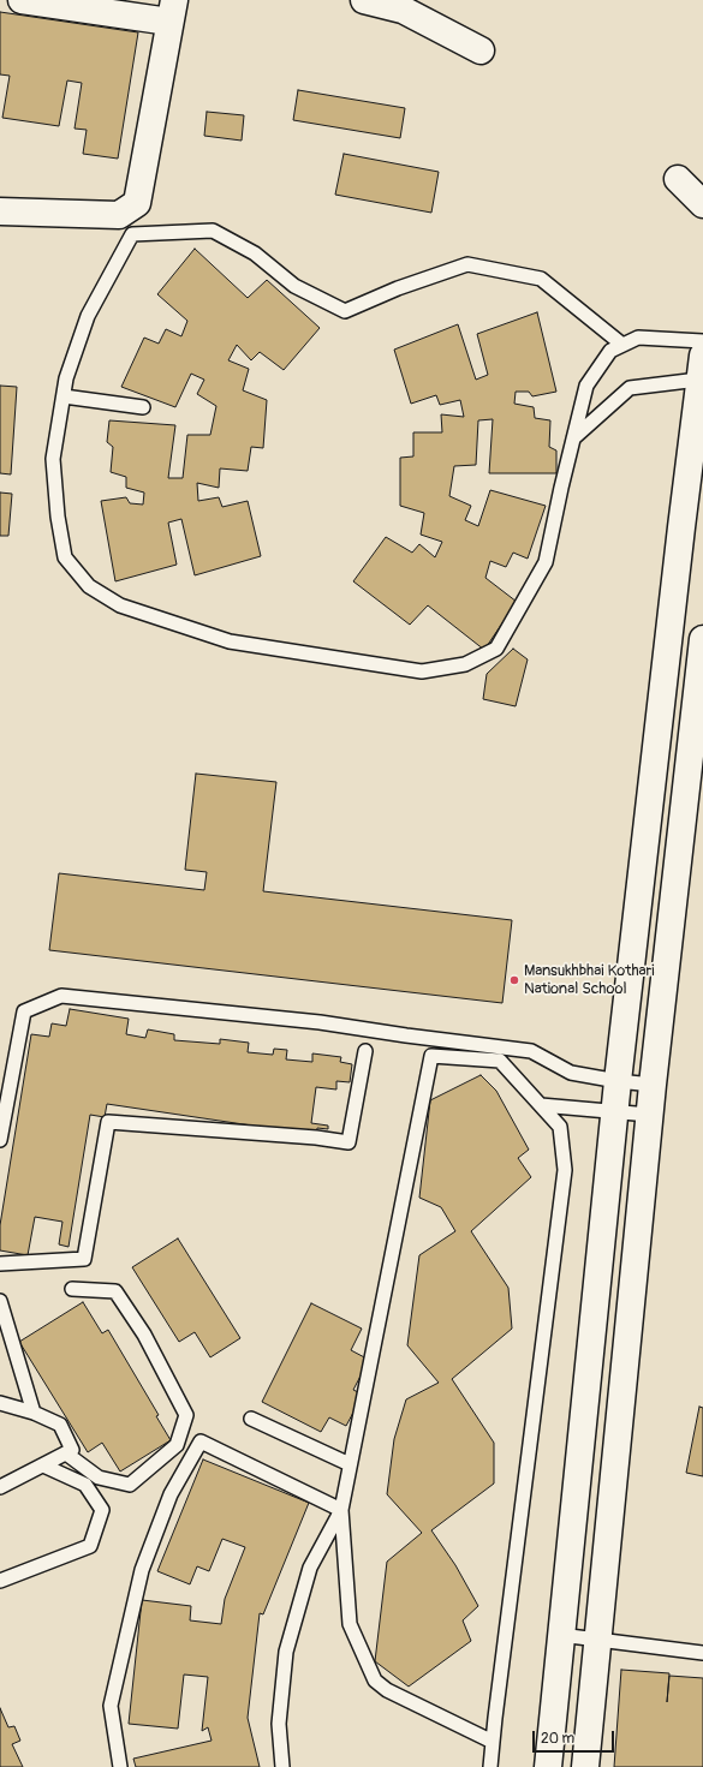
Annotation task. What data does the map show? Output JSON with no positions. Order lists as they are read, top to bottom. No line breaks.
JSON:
{"places":["Mansukhbhai Kothari National School"],"scale_bar":"20 m"}
